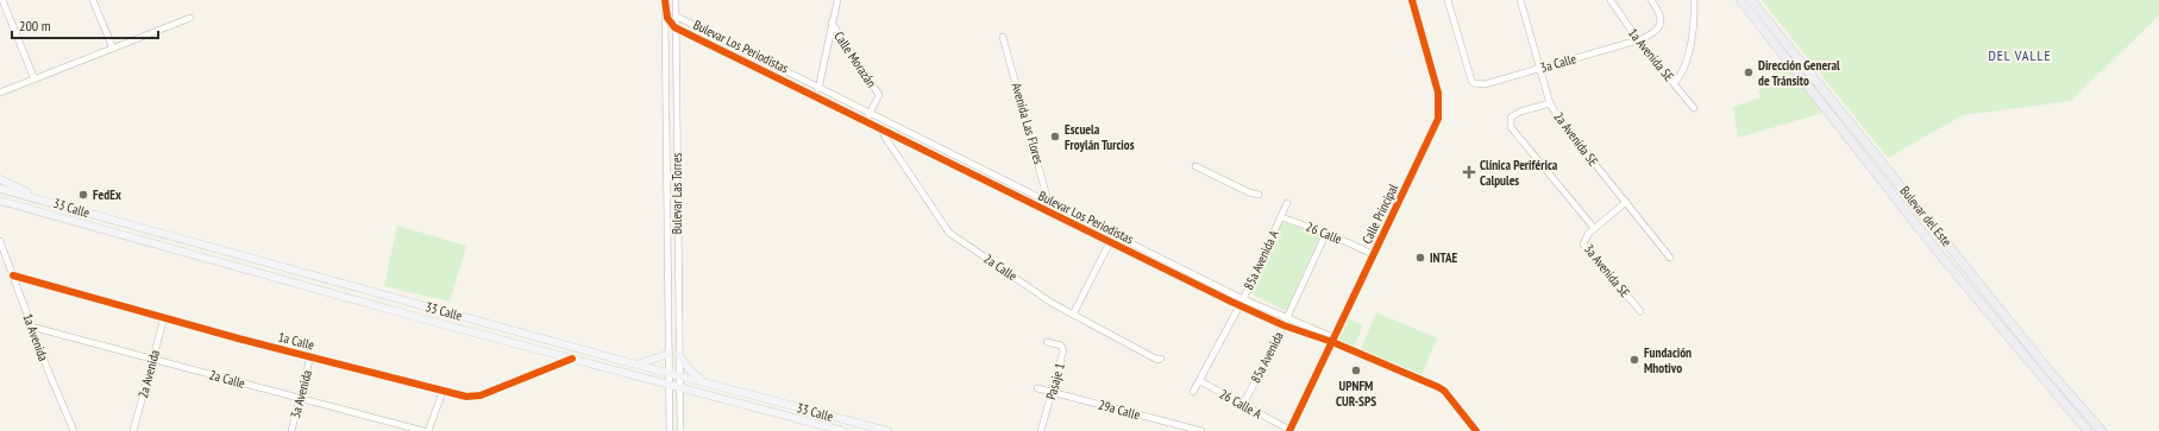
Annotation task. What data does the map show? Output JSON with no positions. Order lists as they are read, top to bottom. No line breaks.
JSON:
{"streets":{"highway":["Bulevar del Este"],"main road":["33 Calle"],"street":["Bulevar Los Periodistas","1a Avenida SE","Calle Morazán","3a Calle","Avenida Las Flores","2a Avenida SE","Bulevar Las Torres","Calle Principal","26 Calle","85a Avenida A","2a Calle","3a Avenida SE","1a Avenida","1a Calle","85a Avenida","2a Avenida","Pasaje 1","3a Avenida","26 Calle A","29a Calle"]},"crossings":[["Bulevar Los Periodistas","Calle Morazán"],["Bulevar Los Periodistas","Avenida Las Flores"],["Bulevar Los Periodistas","Bulevar Las Torres"],["Bulevar Los Periodistas","Calle Principal"],["Bulevar Los Periodistas","85a Avenida A"],["Bulevar Los Periodistas","2a Calle"],["Bulevar Los Periodistas","85a Avenida"],["1a Avenida SE","3a Calle"],["3a Calle","2a Avenida SE"],["2a Avenida SE","3a Avenida SE"],["Bulevar Las Torres","33 Calle"],["33 Calle","1a Calle"],["Calle Principal","26 Calle"],["Calle Principal","26 Calle A"],["26 Calle","85a Avenida A"],["26 Calle","85a Avenida"],["85a Avenida A","26 Calle A"],["2a Calle","1a Avenida"],["2a Calle","2a Avenida"],["2a Calle","3a Avenida"],["1a Avenida","1a Calle"],["1a Calle","2a Avenida"],["1a Calle","3a Avenida"],["85a Avenida","26 Calle A"],["Pasaje 1","29a Calle"]],"districts":["DEL VALLE"],"places":{"other":["Dirección General de Tránsito","Escuela Froylán Turcios","FedEx","INTAE","Fundación Mhotivo","UPNFM CUR-SPS"],"health":["Clínica Periférica Calpules"]},"scale_bar":"200 m"}
